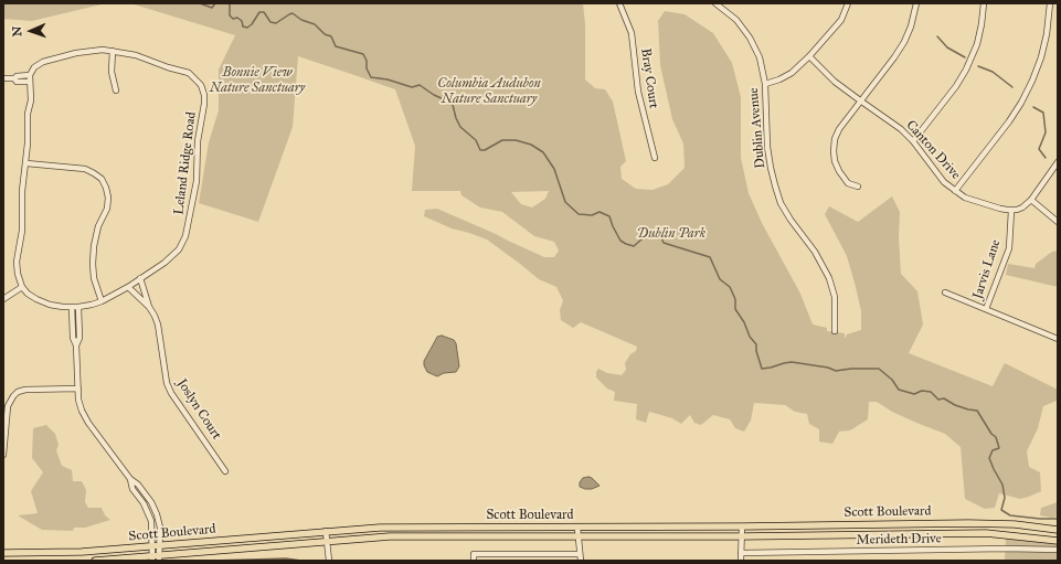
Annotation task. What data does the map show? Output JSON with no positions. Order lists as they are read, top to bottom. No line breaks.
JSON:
{"streets":{"main road":["Scott Boulevard"],"street":["Bray Court","Dublin Avenue","Canton Drive","Leland Ridge Road","Jarvis Lane","Joslyn Court","Merideth Drive"]},"crossings":[["Canton Drive","Jarvis Lane"],["Leland Ridge Road","Joslyn Court"]],"parks":["Bonnie View Nature Sanctuary","Columbia Audubon Nature Sanctuary","Dublin Park"],"north":"left"}
